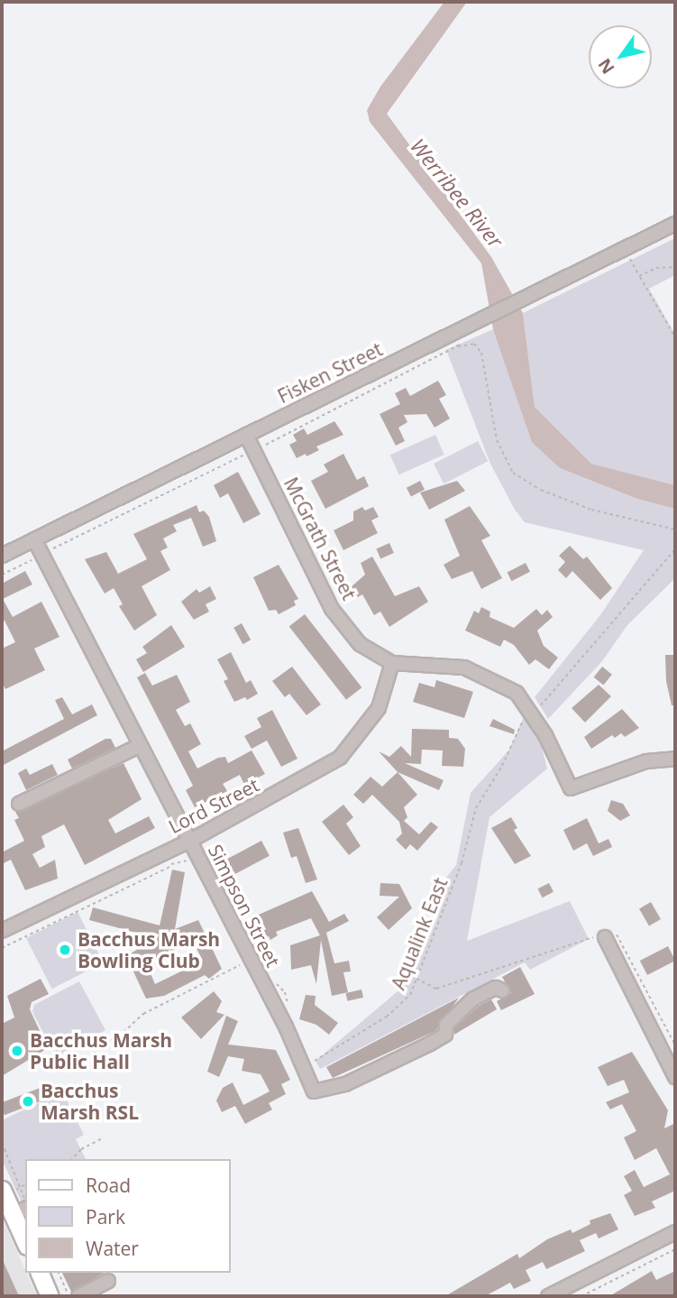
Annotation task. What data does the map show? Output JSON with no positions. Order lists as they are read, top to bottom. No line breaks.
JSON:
{"streets":{"street":["Fisken Street","McGrath Street","Lord Street","Simpson Street"],"path":["Aqualink East"]},"crossings":[["Fisken Street","McGrath Street"],["Fisken Street","Simpson Street"],["McGrath Street","Lord Street"],["McGrath Street","Aqualink East"],["Lord Street","Simpson Street"]],"water":["Werribee River"],"places":["Bacchus Marsh Bowling Club","Bacchus Marsh Public Hall","Bacchus Marsh RSL"],"legend":["Road","Park","Water"],"north":"bottom left"}
